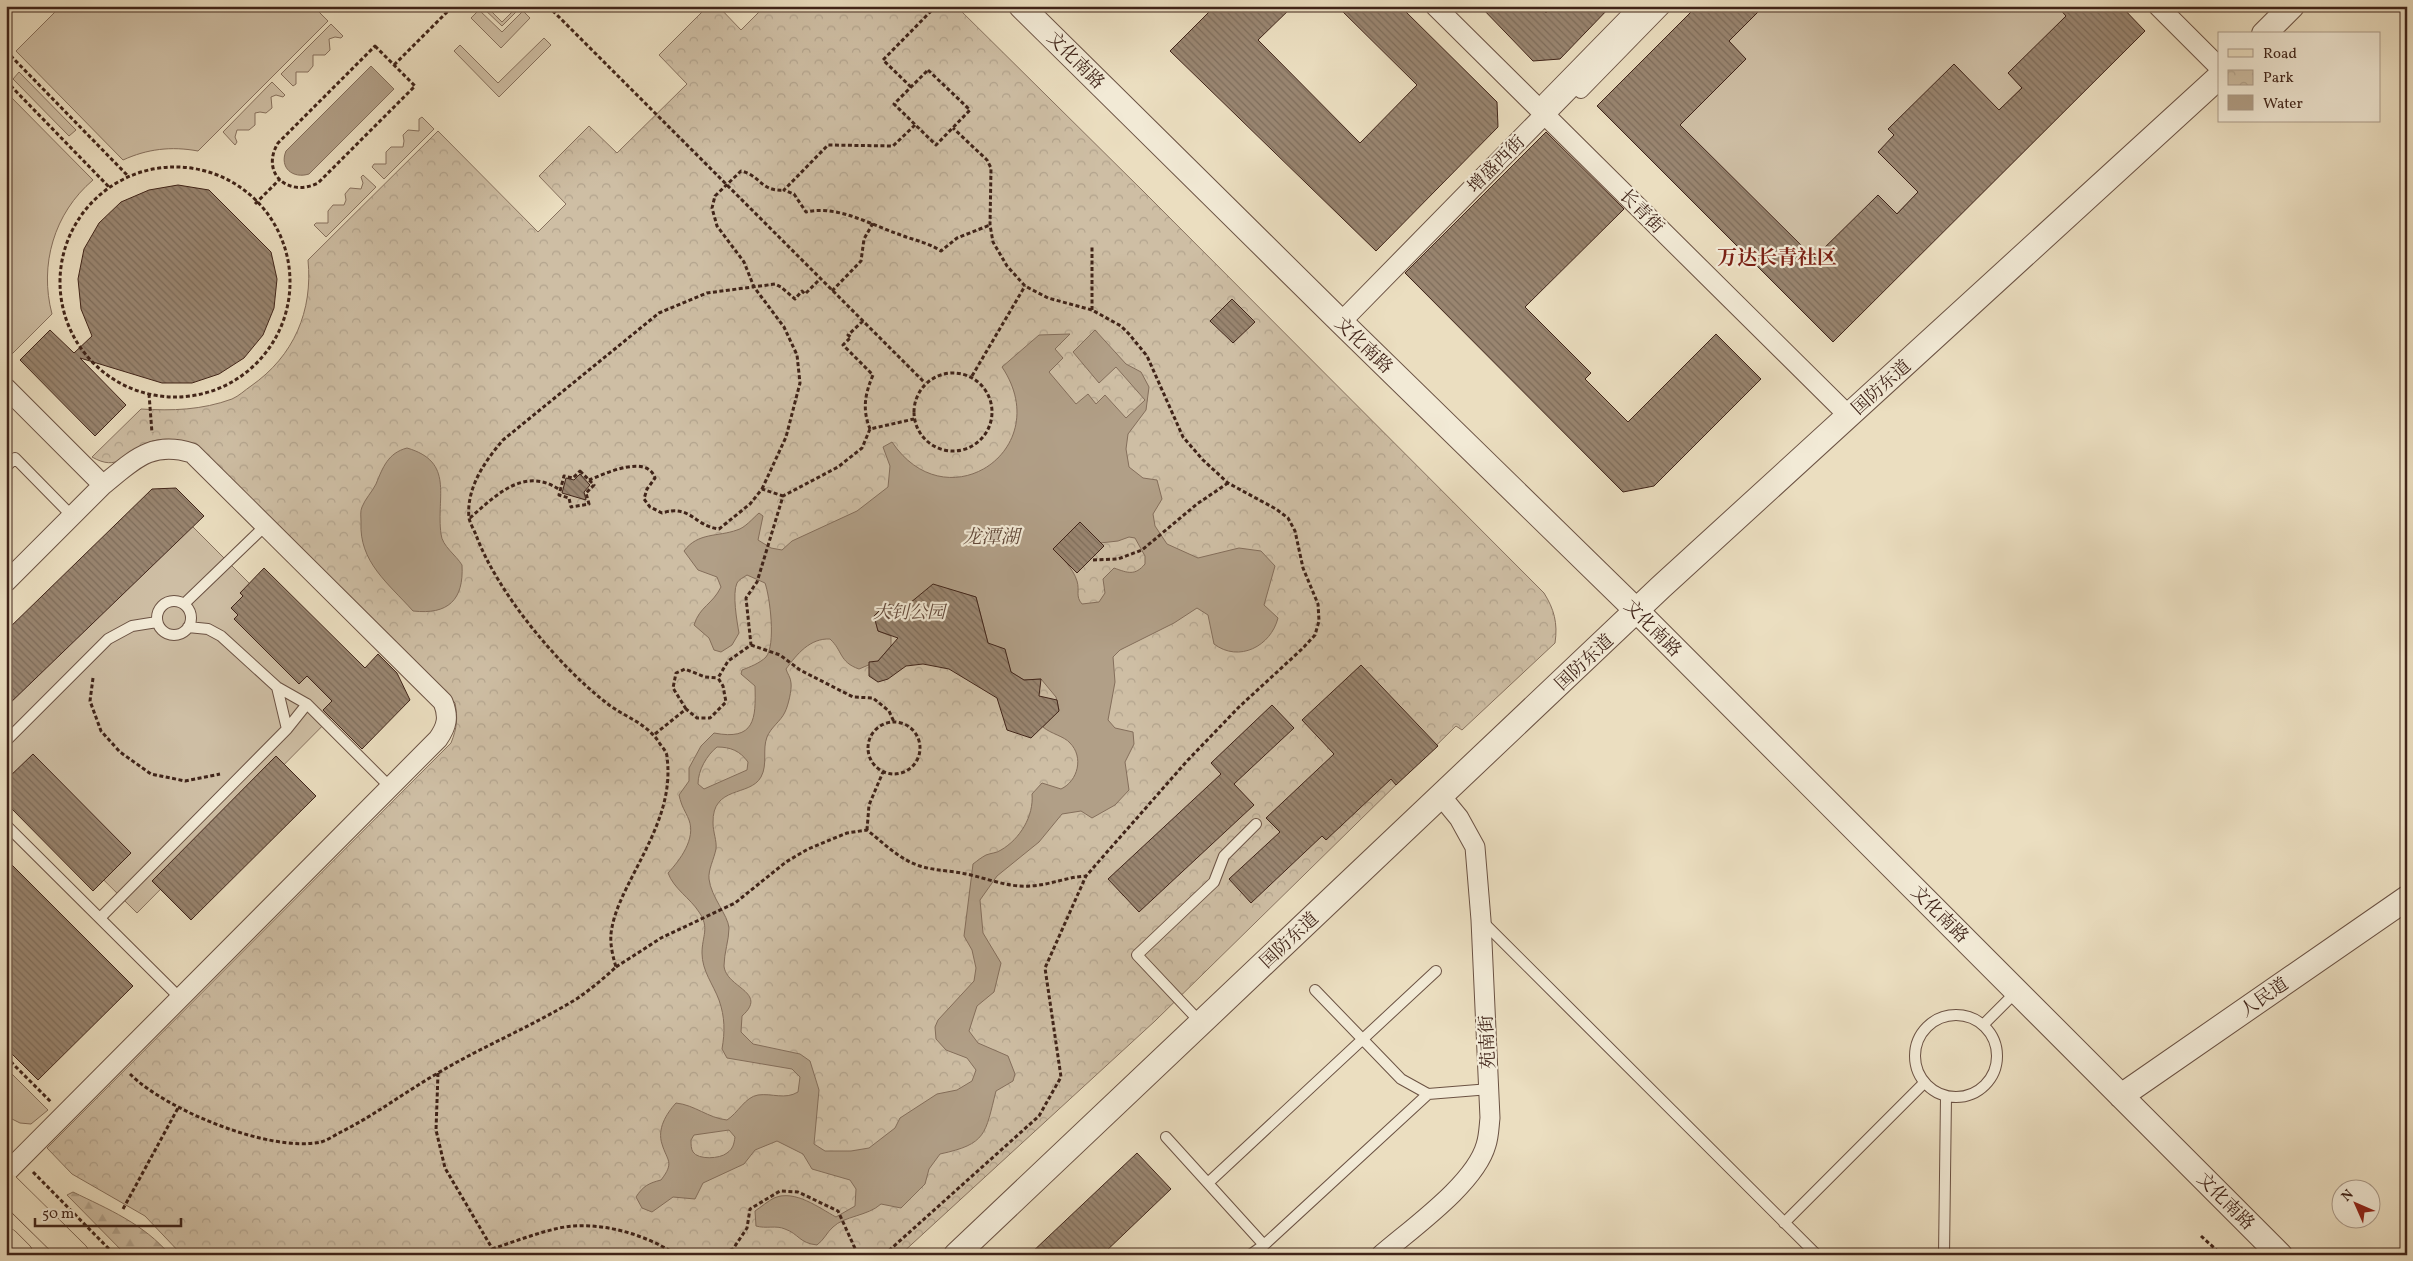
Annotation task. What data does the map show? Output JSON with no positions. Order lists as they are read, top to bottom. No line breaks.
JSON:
{"streets":{"street":["文化南路","增盛西街","长青街","国防东道","人民道","苑南街"]},"crossings":[["文化南路","增盛西街"],["文化南路","国防东道"],["文化南路","人民道"],["增盛西街","长青街"],["长青街","国防东道"],["国防东道","苑南街"]],"districts":["万达长青社区"],"water":["龙潭湖"],"parks":["大钊公园"],"legend":["Road","Park","Water"],"scale_bar":"50 m","north":"top left"}
